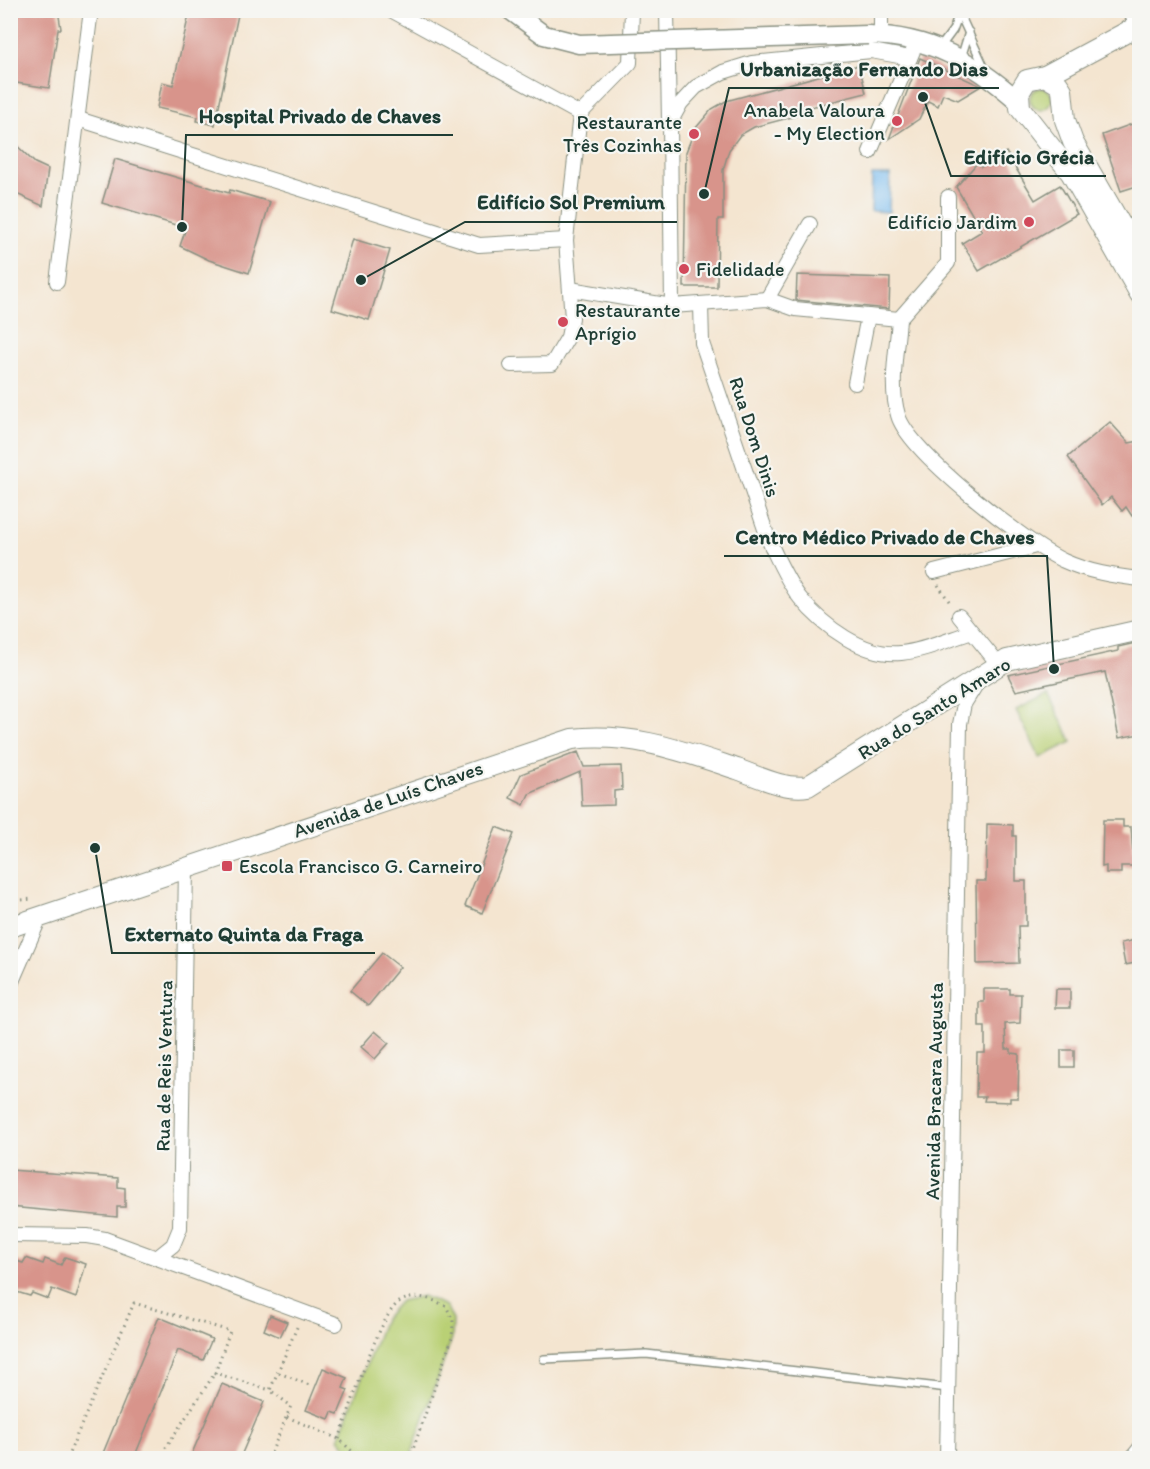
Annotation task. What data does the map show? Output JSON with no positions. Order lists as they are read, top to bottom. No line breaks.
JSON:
{"streets":{"main road":["Rua do Santo Amaro","Avenida de Luís Chaves"],"street":["Rua Dom Dinis","Rua de Reis Ventura","Avenida Bracara Augusta"]},"crossings":[["Rua do Santo Amaro","Avenida de Luís Chaves"],["Rua do Santo Amaro","Avenida Bracara Augusta"],["Avenida de Luís Chaves","Rua de Reis Ventura"]],"places":{"other":["Edifício Grécia","Anabela Valoura - My Election","Restaurante Três Cozinhas","Urbanização Fernando Dias","Edifício Jardim","Hospital Privado de Chaves","Fidelidade","Edifício Sol Premium","Restaurante Aprígio","Centro Médico Privado de Chaves","Externato Quinta da Fraga"],"transit":["Escola Francisco G. Carneiro"]}}
